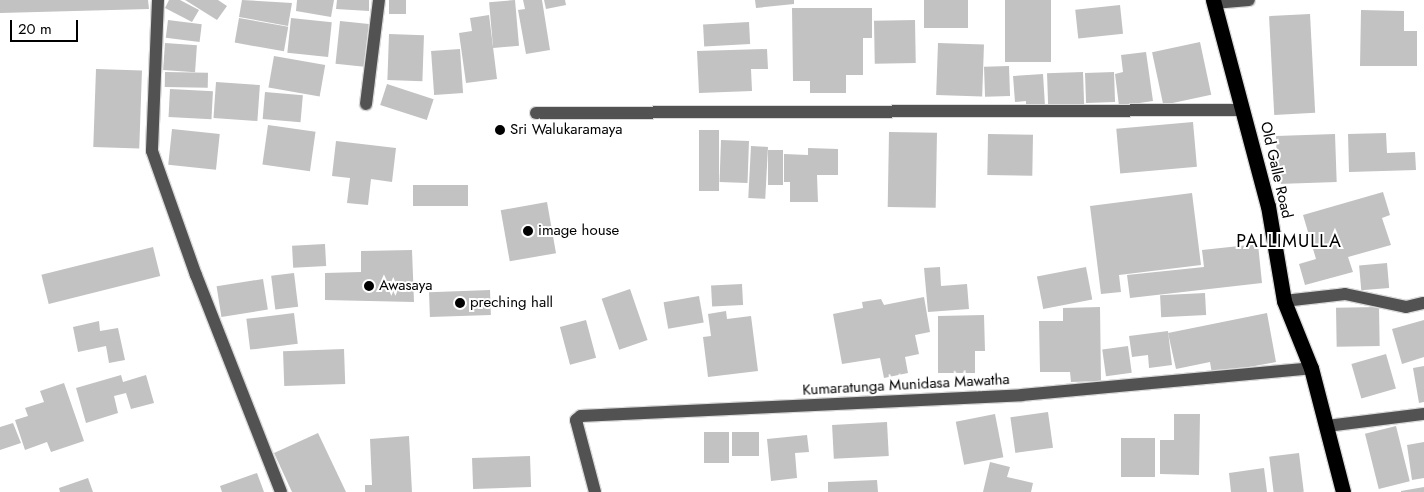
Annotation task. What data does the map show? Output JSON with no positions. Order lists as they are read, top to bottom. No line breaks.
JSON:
{"streets":{"highway":["Old Galle Road"],"street":["Kumaratunga Munidasa Mawatha"]},"crossings":[["Old Galle Road","Kumaratunga Munidasa Mawatha"]],"districts":["PALLIMULLA"],"places":["Sri Walukaramaya","image house","Awasaya","preching hall"],"scale_bar":"20 m"}
